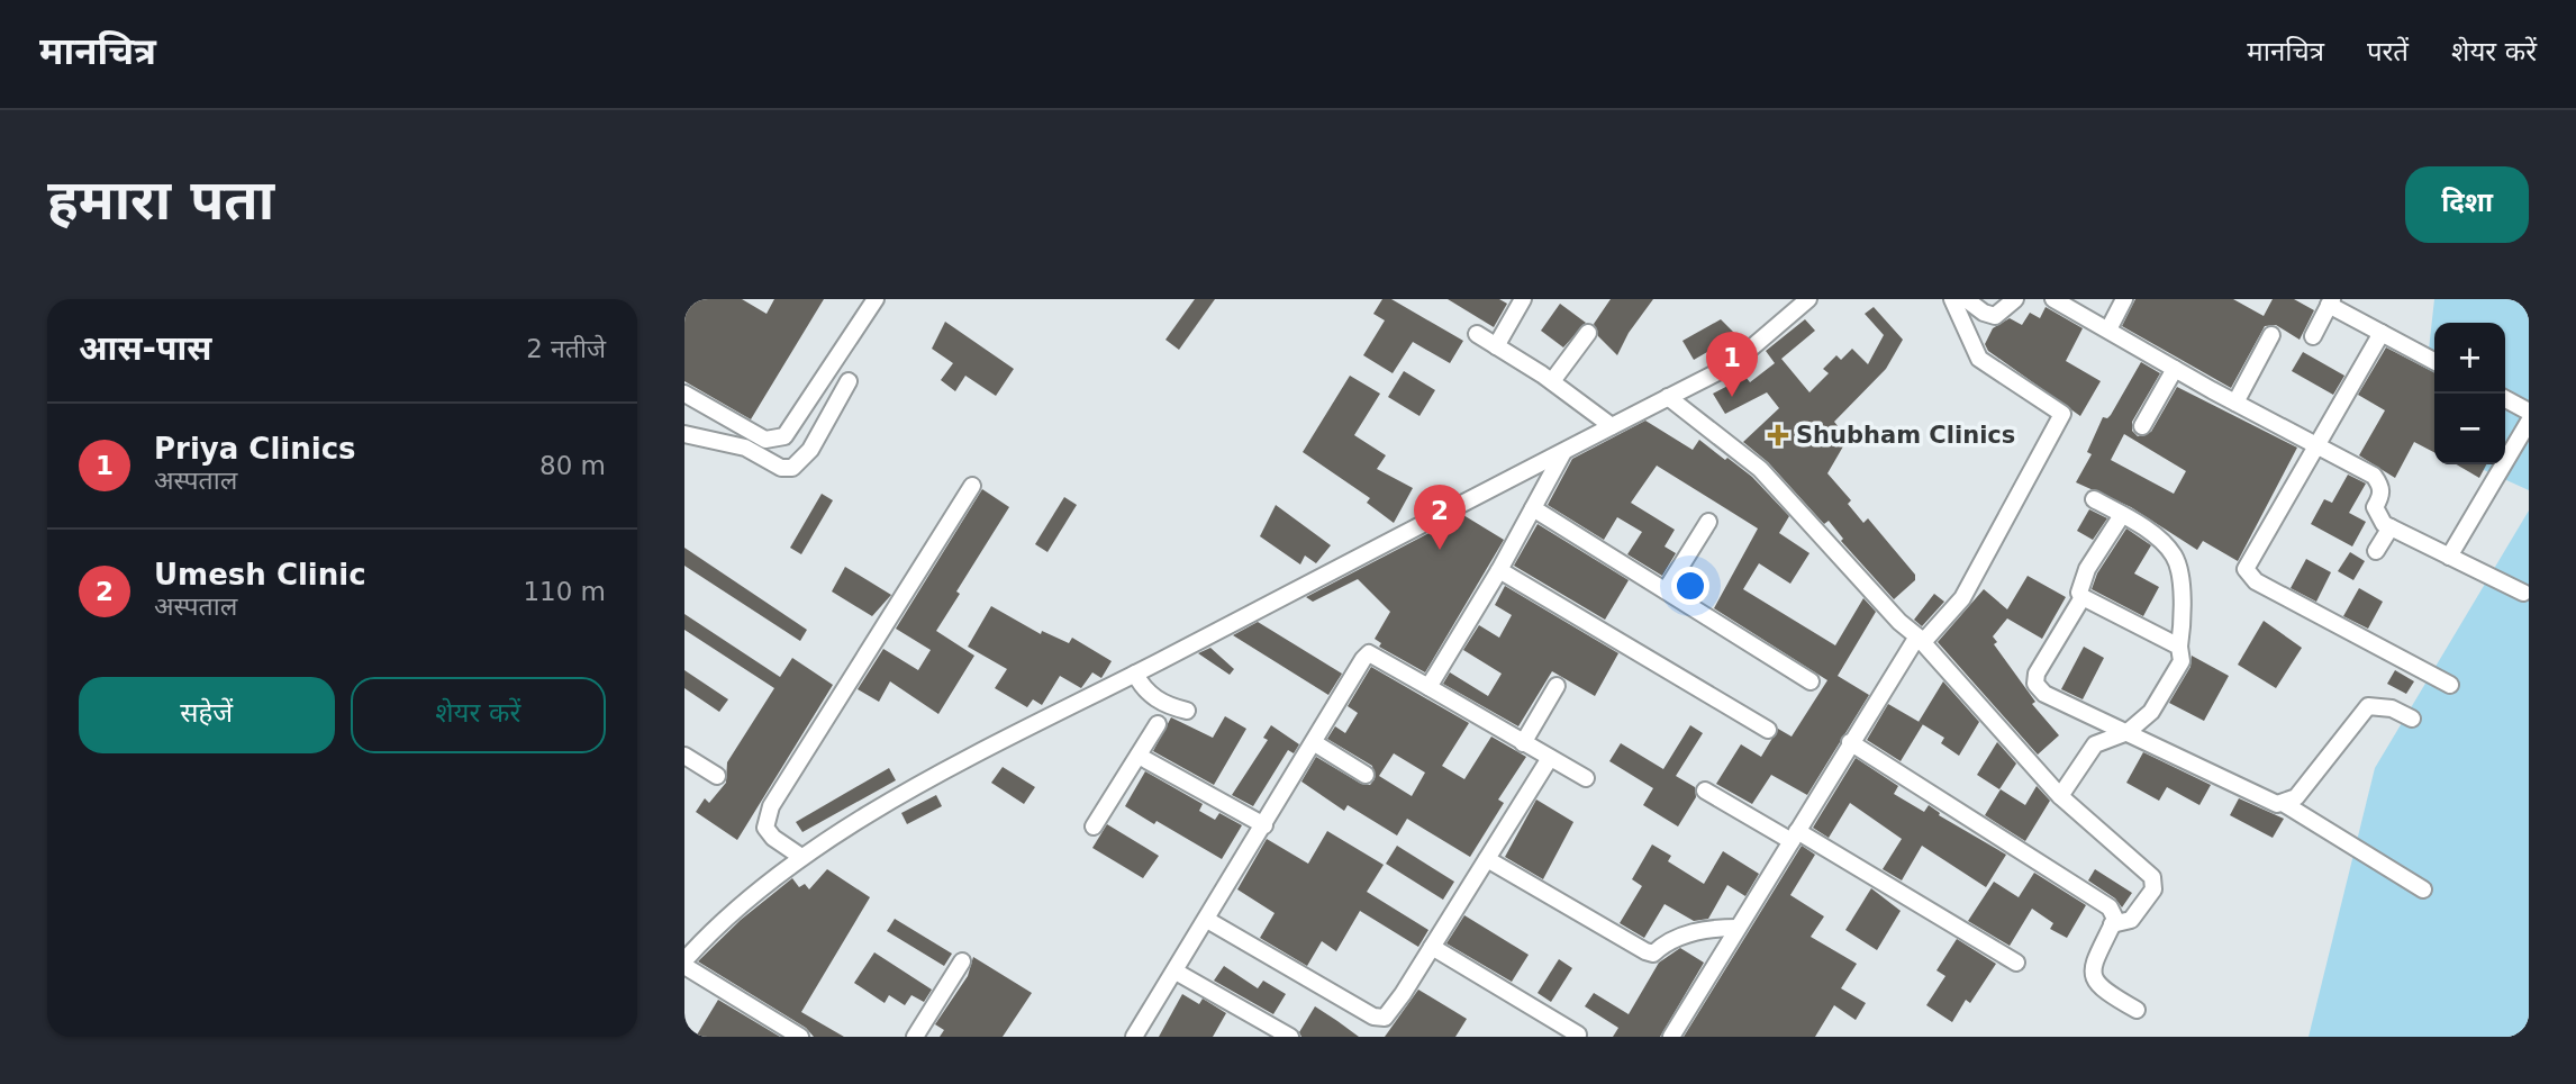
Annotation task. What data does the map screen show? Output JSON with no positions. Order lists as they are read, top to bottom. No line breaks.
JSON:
{"places":{"health":["Shubham Clinics"]},"page":{"header":"मानचित्र","nav":["मानचित्र","परतें","शेयर करें"],"buttons":["दिशा",["सहेजें","शेयर करें"]],"title":"हमारा पता","heading":["आस-पास","2 नतीजे"],"map_buttons":["+","−"],"pins":["1","2"],"list":[{"mark":"1","name":"Priya Clinics","note":"अस्पताल","value":"80 m"},{"mark":"2","name":"Umesh Clinic","note":"अस्पताल","value":"110 m"}]}}
